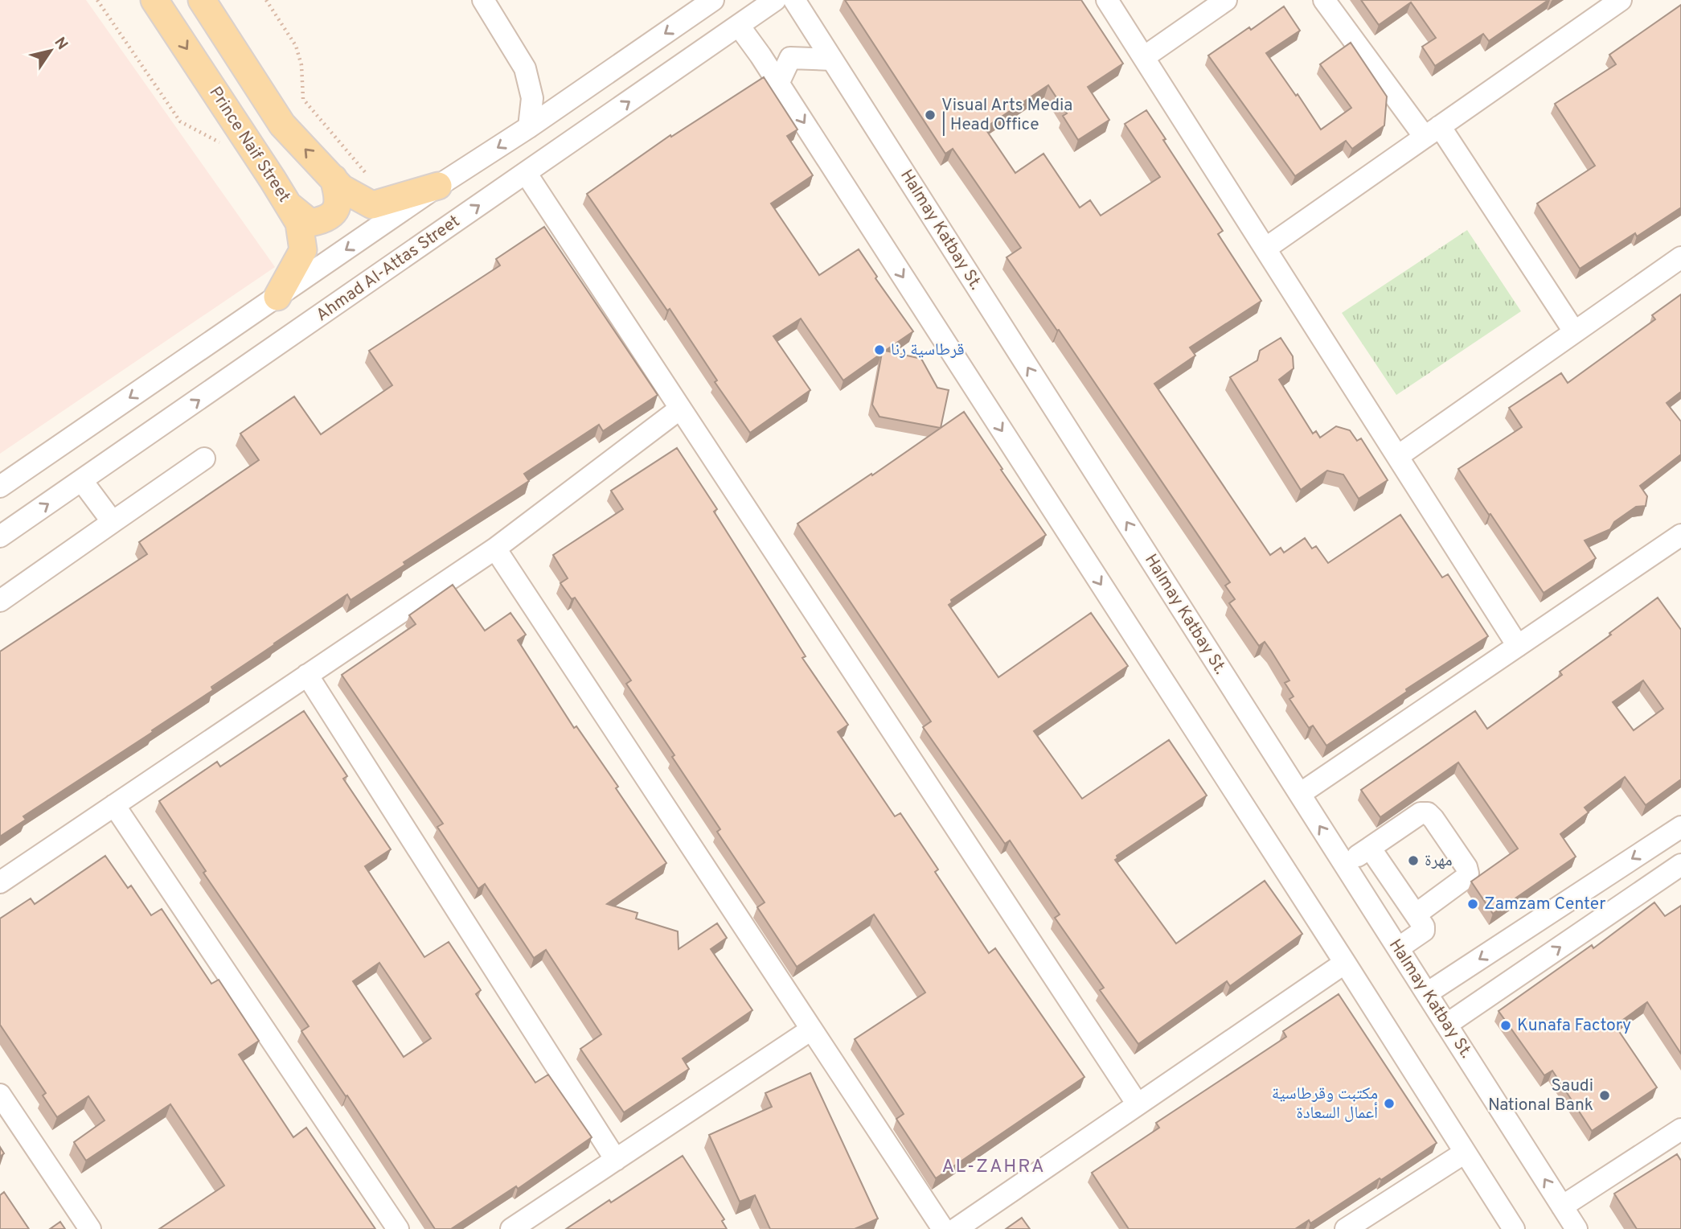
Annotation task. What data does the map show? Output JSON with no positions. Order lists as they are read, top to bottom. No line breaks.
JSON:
{"streets":{"main road":["Prince Naif Street"],"street":["Halmay Katbay St.","Ahmad Al-Attas Street"]},"districts":["AL-ZAHRA"],"places":["Visual Arts Media | Head Office","قرطاسية رنا","مهرة","Zamzam Center","Kunafa Factory","Saudi National Bank","مكتبت وقرطاسية أعمال السعادة"],"north":"top right"}
